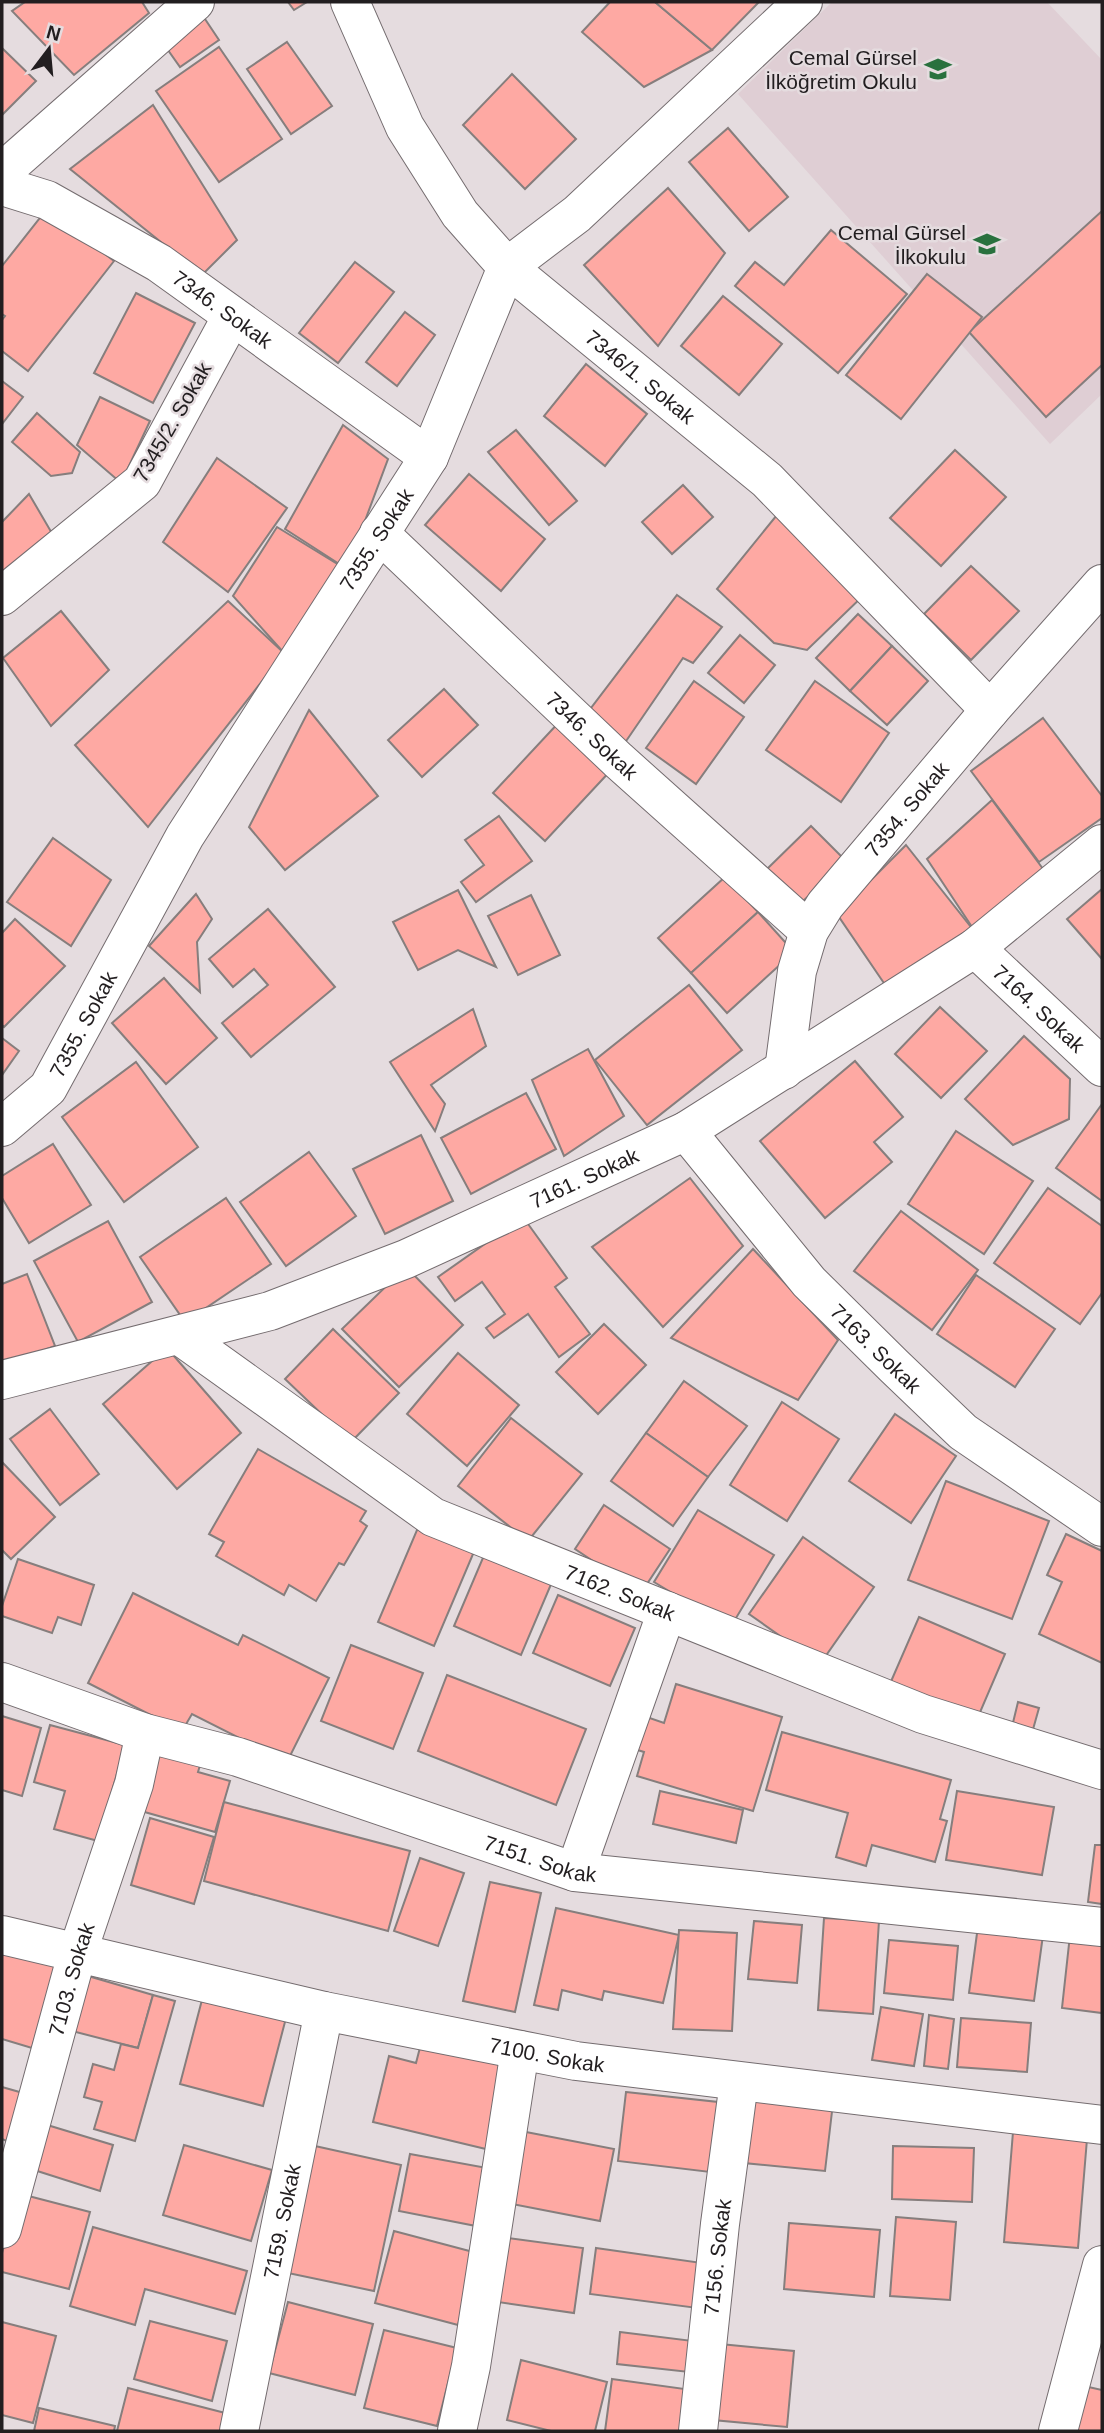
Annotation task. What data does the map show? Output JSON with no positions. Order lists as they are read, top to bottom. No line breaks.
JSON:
{"streets":{"street":["7346. Sokak","7346/1. Sokak","7345/2. Sokak","7355. Sokak","7354. Sokak","7164. Sokak","7161. Sokak","7163. Sokak","7162. Sokak","7151. Sokak","7103. Sokak","7100. Sokak","7159. Sokak","7156. Sokak"]},"crossings":[["7346. Sokak","7345/2. Sokak"],["7346. Sokak","7355. Sokak"],["7346. Sokak","7354. Sokak"],["7346/1. Sokak","7355. Sokak"],["7346/1. Sokak","7354. Sokak"],["7354. Sokak","7161. Sokak"],["7164. Sokak","7161. Sokak"],["7161. Sokak","7163. Sokak"],["7161. Sokak","7162. Sokak"],["7151. Sokak","7103. Sokak"],["7103. Sokak","7100. Sokak"],["7100. Sokak","7159. Sokak"],["7100. Sokak","7156. Sokak"]],"places":{"school or university":["Cemal Gürsel İlköğretim Okulu","Cemal Gürsel İlkokulu"]},"north":"top"}
